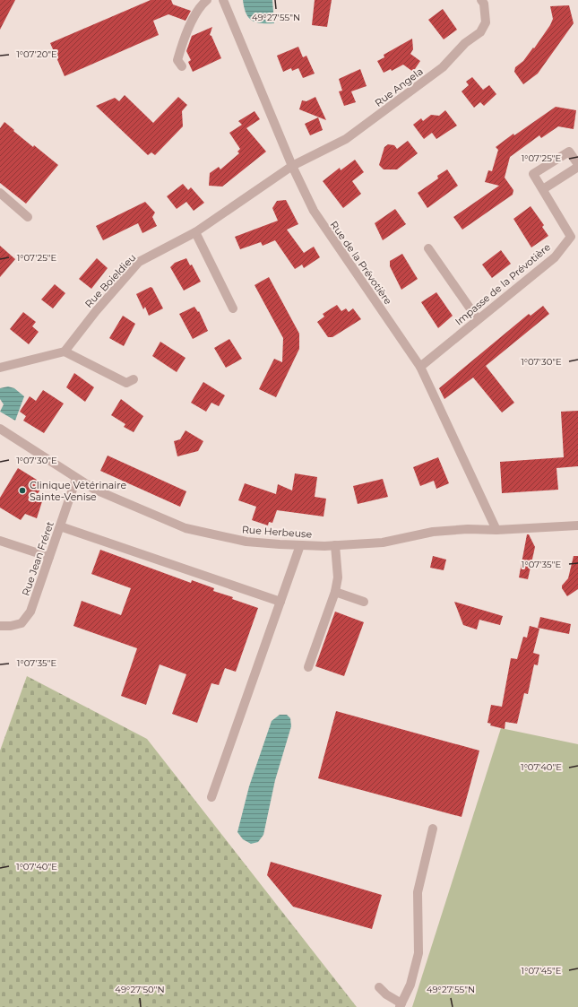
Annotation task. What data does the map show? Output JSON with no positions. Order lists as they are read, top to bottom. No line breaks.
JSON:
{"streets":{"street":["Rue Angela","Rue de la Prévotière","Rue Boieldieu","Impasse de la Prévotière","Rue Herbeuse","Rue Jean Fréret"]},"crossings":[["Rue Angela","Rue de la Prévotière"],["Rue Angela","Rue Boieldieu"],["Rue de la Prévotière","Rue Boieldieu"],["Rue de la Prévotière","Impasse de la Prévotière"],["Rue de la Prévotière","Rue Herbeuse"],["Rue Herbeuse","Rue Jean Fréret"]],"places":["Clinique Vétérinaire Sainte-Venise"],"coordinates":["49°27'55\"N","1°07'20\"E","1°07'25\"E","1°07'30\"E","1°07'35\"E","1°07'40\"E","1°07'45\"E","49°27'50\"N"]}
